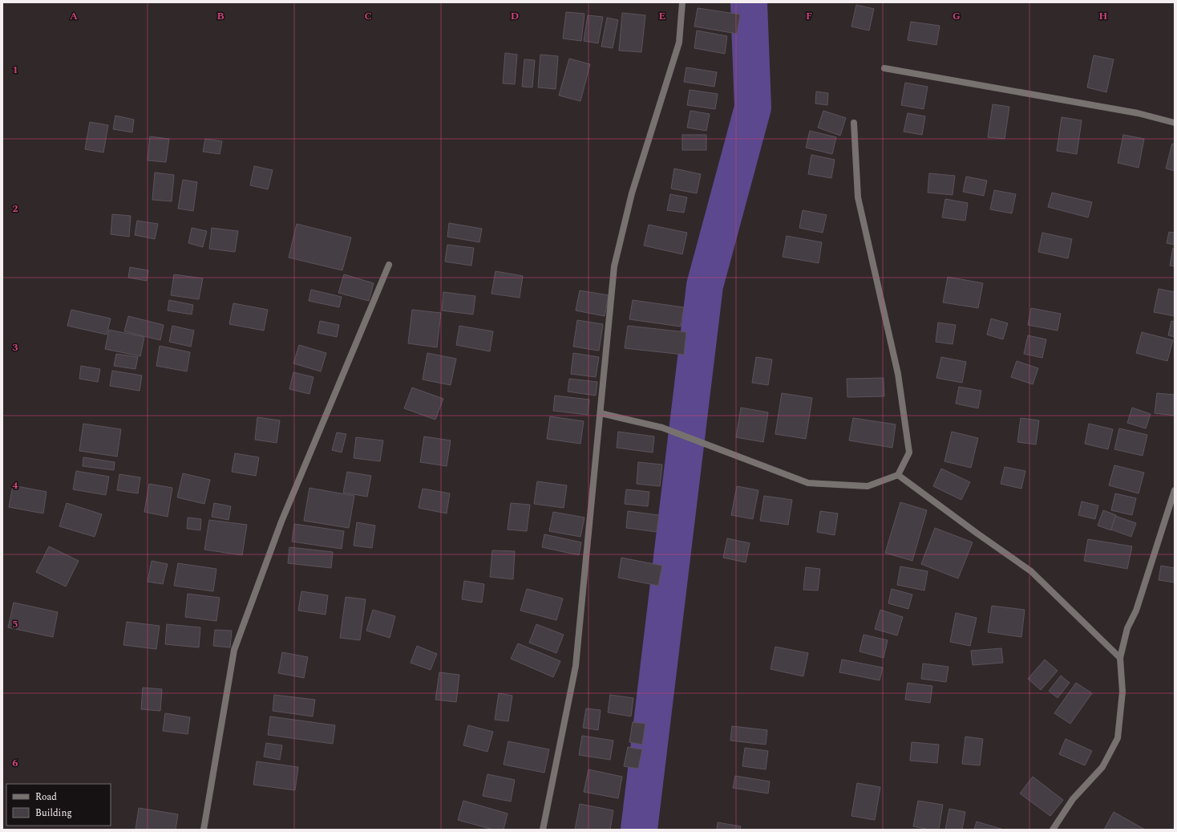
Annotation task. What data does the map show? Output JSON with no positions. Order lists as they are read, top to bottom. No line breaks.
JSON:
{"legend":["Road","Building"],"grid":{"columns":["A","B","C","D","E","F","G","H"],"rows":["1","2","3","4","5","6"]}}
